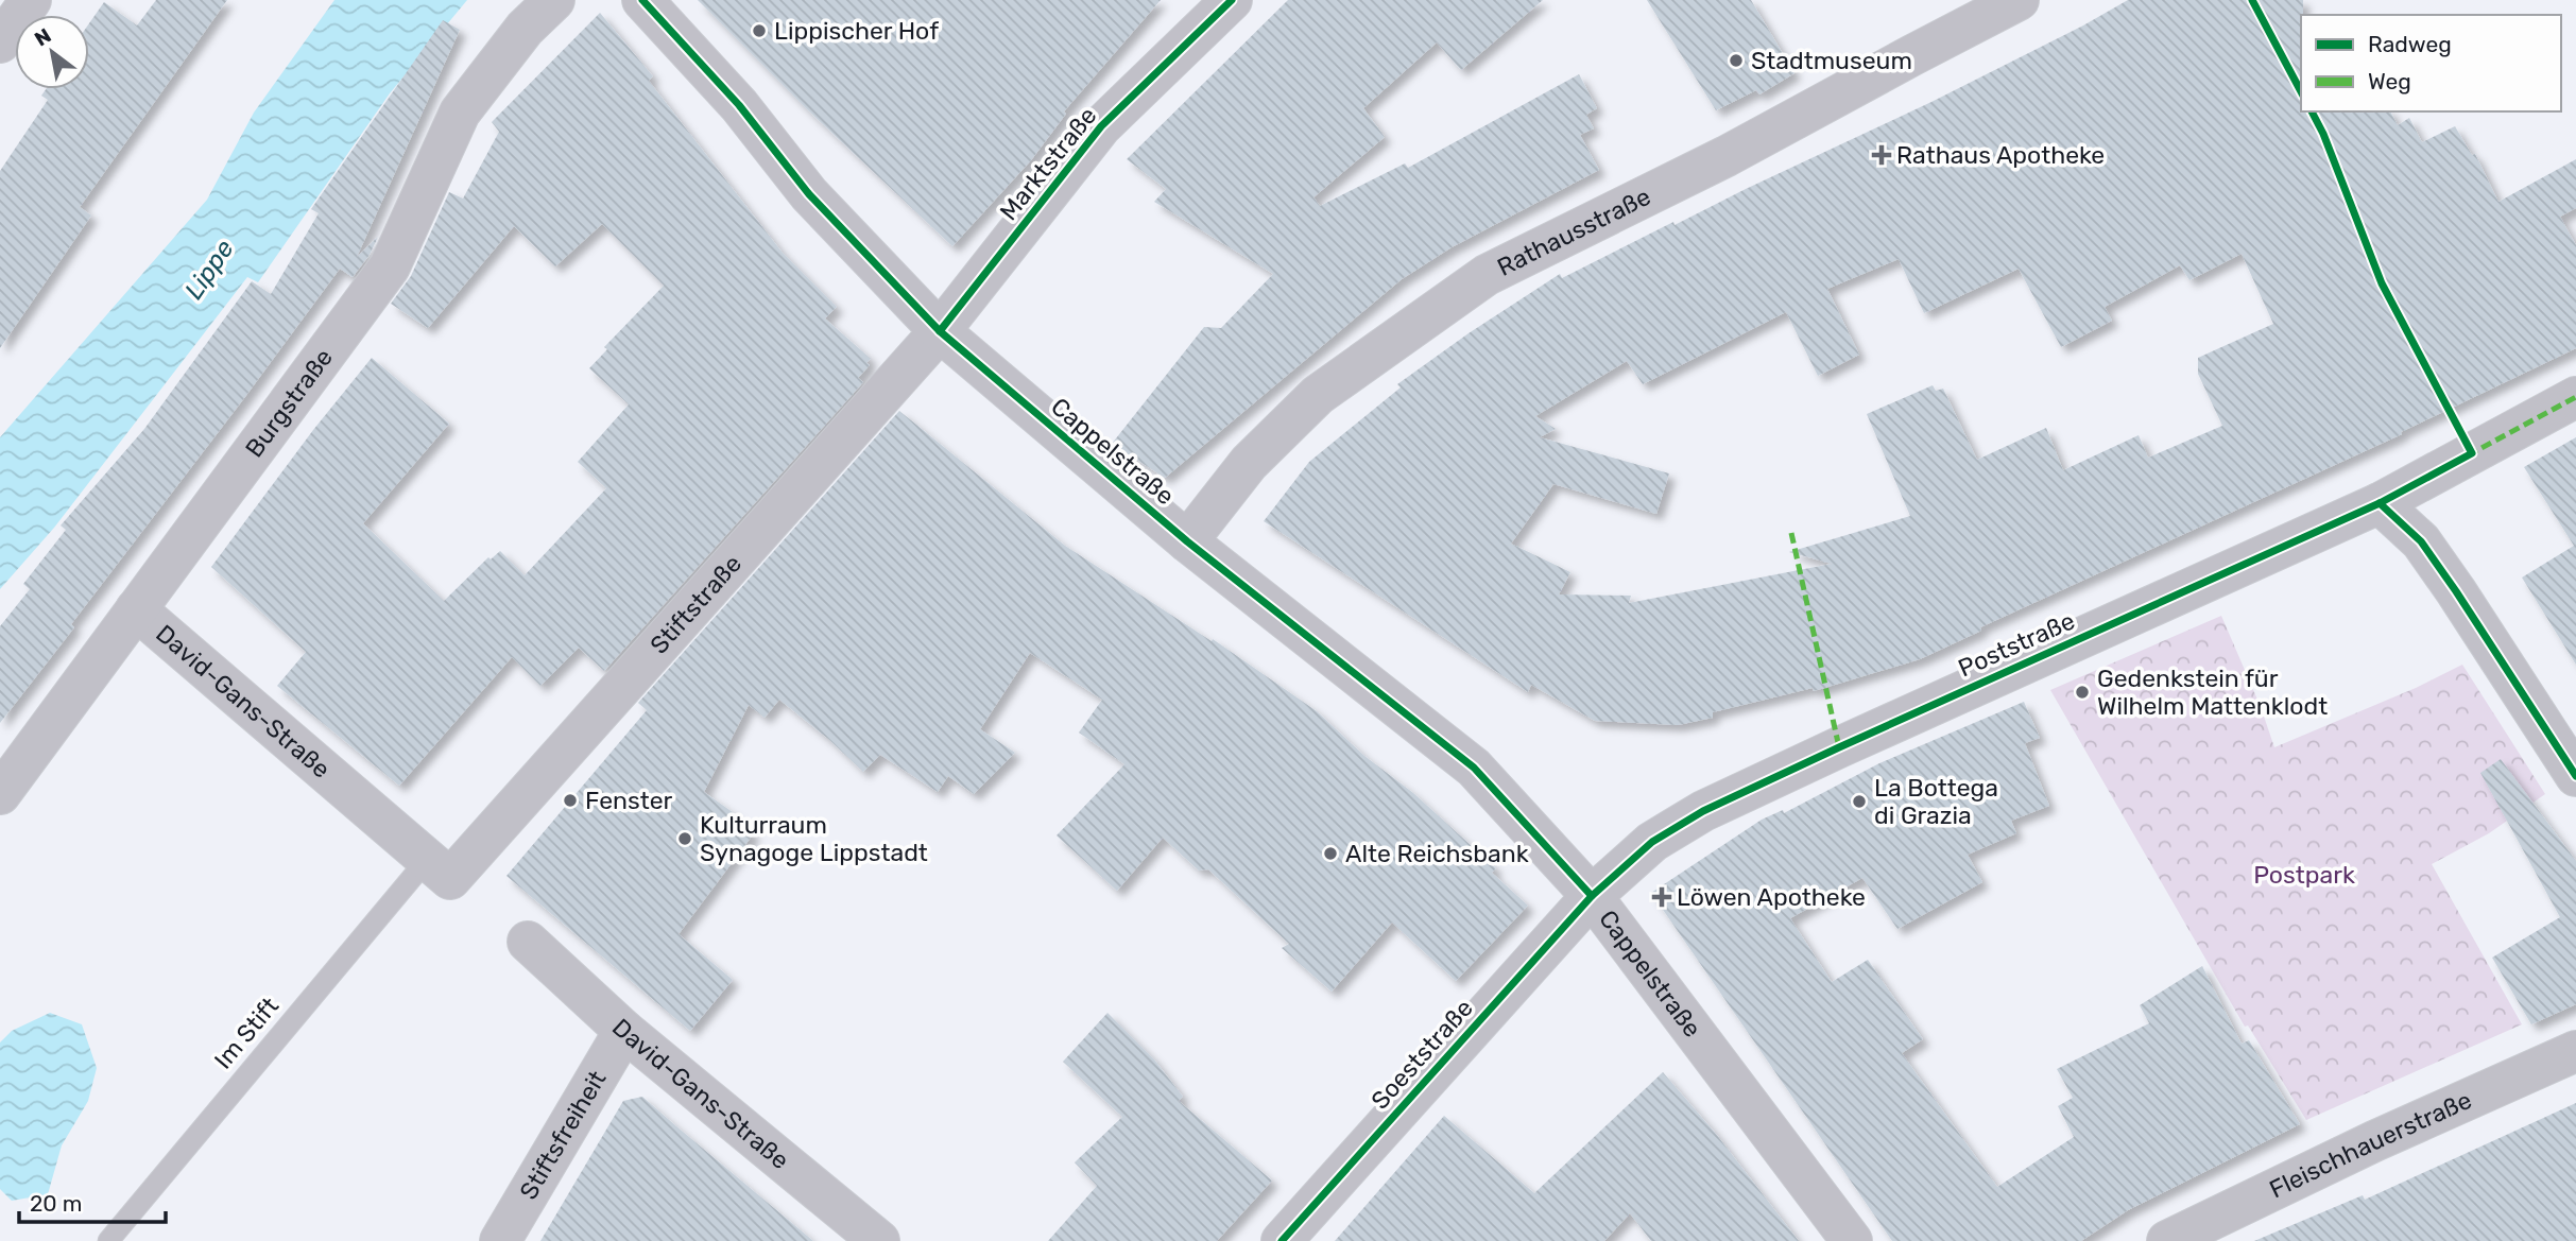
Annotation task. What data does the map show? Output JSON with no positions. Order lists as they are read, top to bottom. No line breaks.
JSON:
{"streets":{"street":["Marktstraße","Rathausstraße","Burgstraße","Cappelstraße","Stiftstraße","Poststraße","David-Gans-Straße","Soeststraße","Stiftsfreiheit","Fleischhauerstraße"],"lane":["Im Stift"]},"crossings":[["Marktstraße","Cappelstraße"],["Marktstraße","Stiftstraße"],["Rathausstraße","Cappelstraße"],["Burgstraße","David-Gans-Straße"],["Cappelstraße","Stiftstraße"],["Cappelstraße","Poststraße"],["Cappelstraße","Soeststraße"],["Stiftstraße","David-Gans-Straße"],["Stiftstraße","Im Stift"],["Poststraße","Soeststraße"],["David-Gans-Straße","Im Stift"],["David-Gans-Straße","Stiftsfreiheit"]],"water":["Lippe"],"parks":["Postpark"],"places":{"other":["Lippischer Hof","Stadtmuseum","Gedenkstein für Wilhelm Mattenklodt","Fenster","La Bottega di Grazia","Kulturraum Synagoge Lippstadt","Alte Reichsbank"],"health":["Rathaus Apotheke","Löwen Apotheke"]},"legend":["Radweg","Weg"],"scale_bar":"20 m","north":"top left"}
